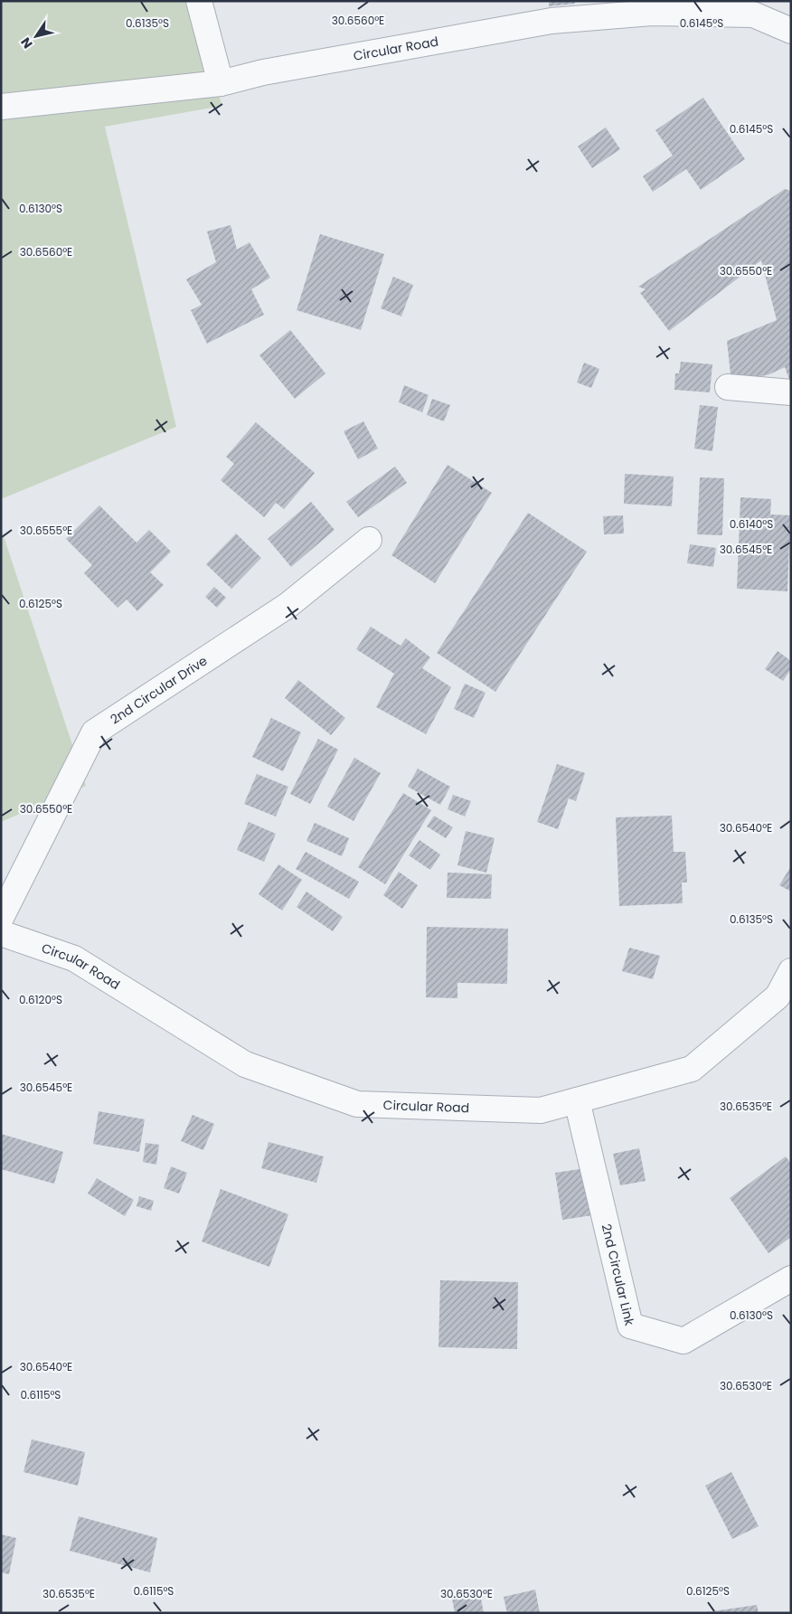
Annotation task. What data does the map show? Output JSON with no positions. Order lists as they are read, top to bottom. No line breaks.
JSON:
{"streets":{"street":["Circular Road","2nd Circular Drive","2nd Circular Link"]},"crossings":[["Circular Road","2nd Circular Link"]],"north":"bottom left","coordinates":["30.6560°E","0.6145°S","0.6135°S","0.6130°S","30.6550°E","0.6140°S","30.6555°E","30.6545°E","0.6125°S","30.6540°E","0.6120°S","30.6535°E","30.6530°E","0.6115°S"]}
